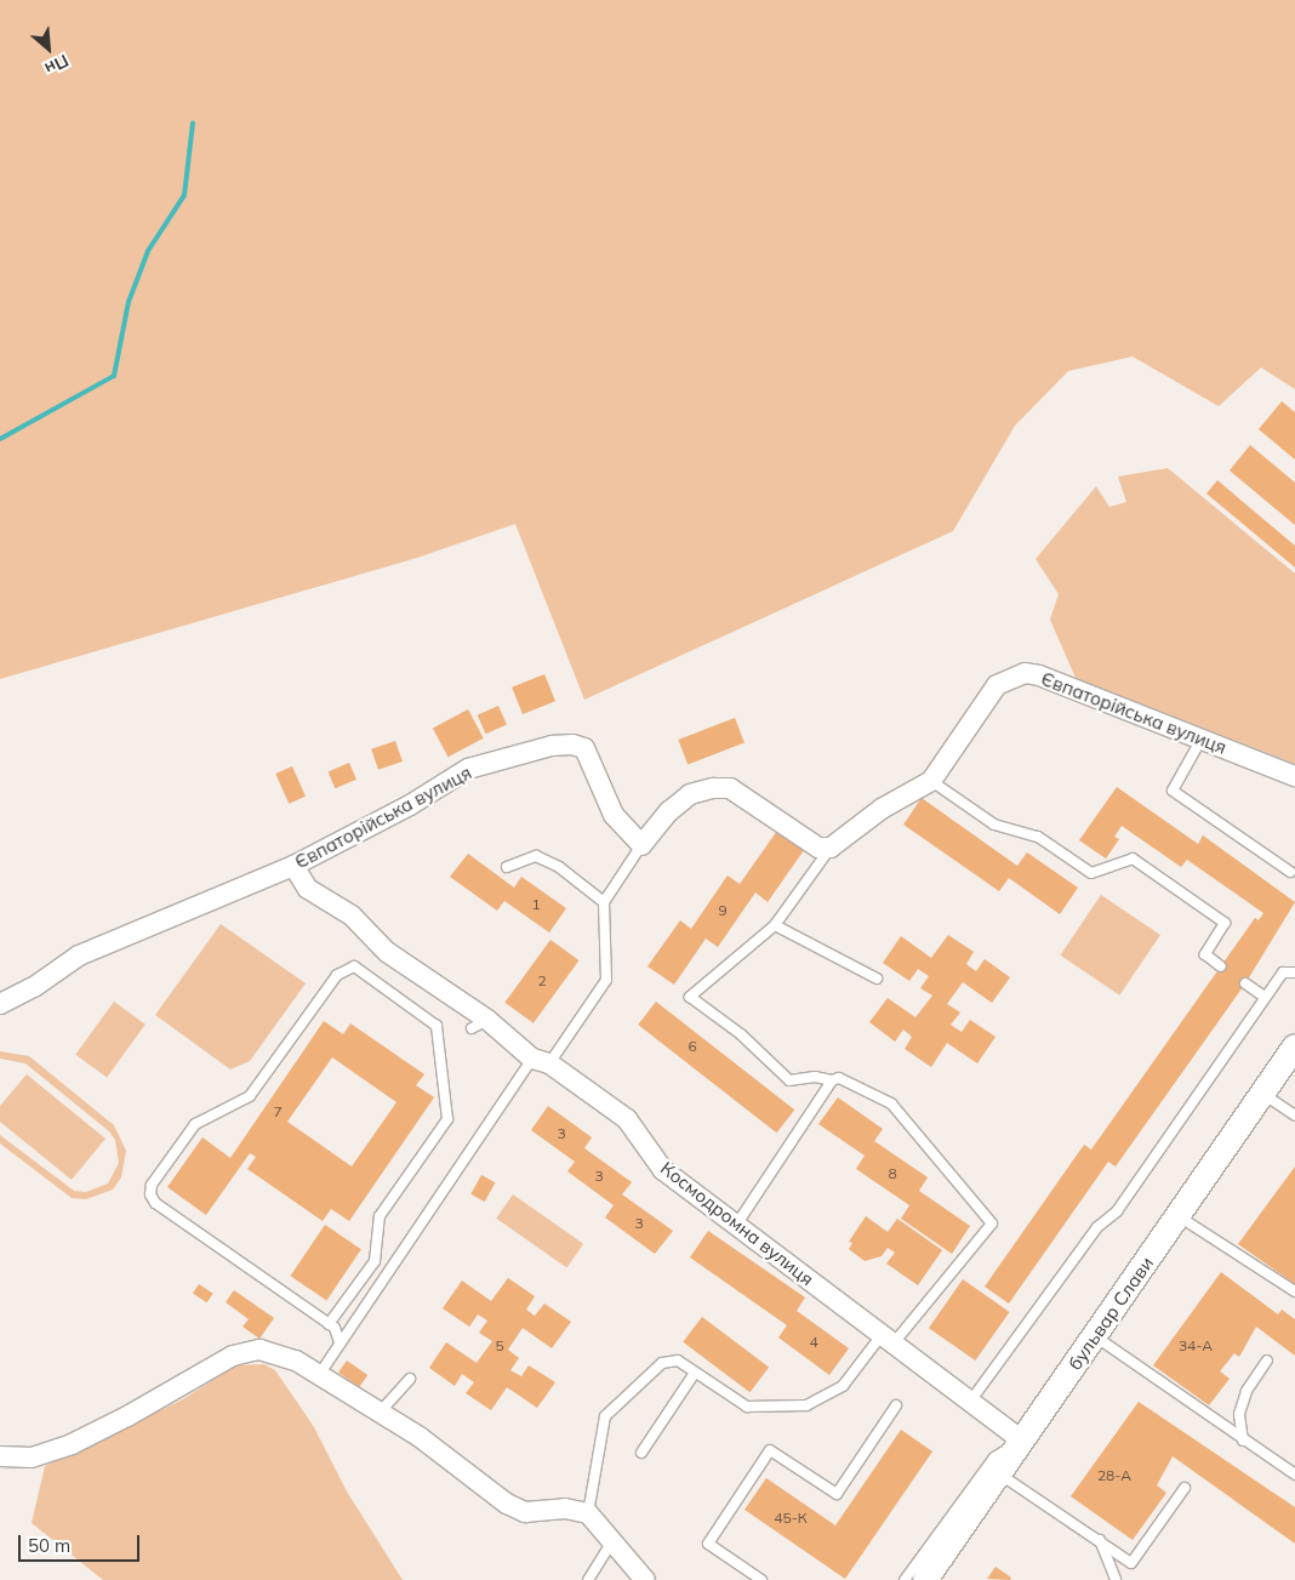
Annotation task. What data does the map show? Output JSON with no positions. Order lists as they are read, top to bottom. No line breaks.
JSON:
{"streets":{"street":["Євпаторійська вулиця","Космодромна вулиця","бульвар Слави"]},"crossings":[["Євпаторійська вулиця","Космодромна вулиця"],["Космодромна вулиця","бульвар Слави"]],"house_numbers":["1","9","2","6","7","3","8","3","3","4","5","34-А","28-А","45-К"],"scale_bar":"50 m","north":"bottom right"}
